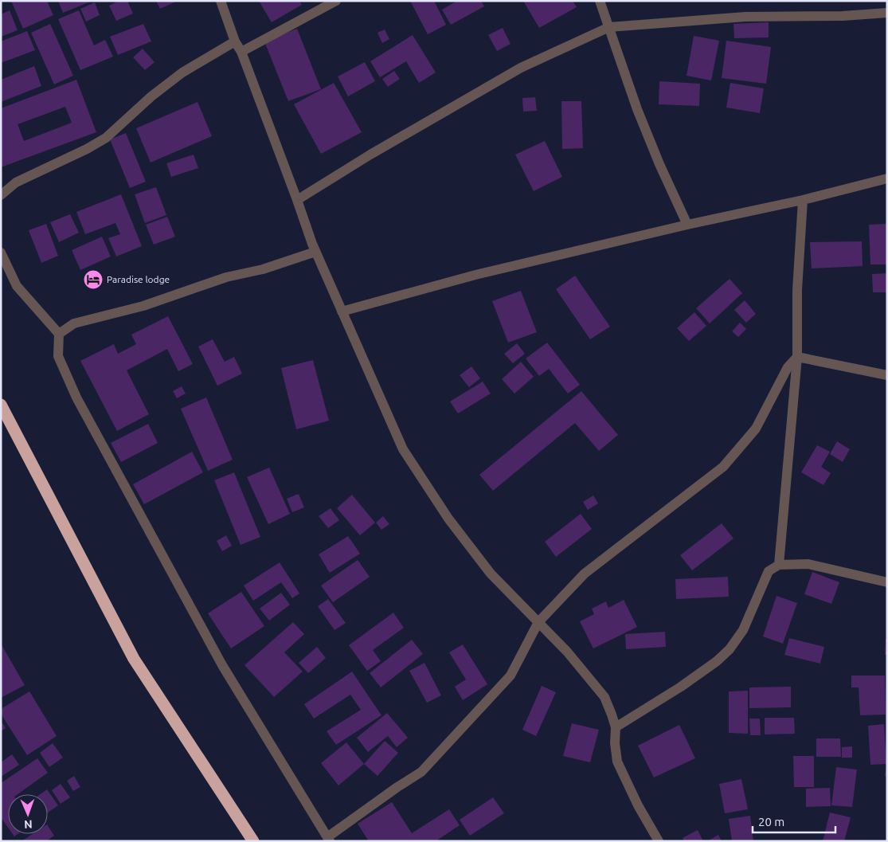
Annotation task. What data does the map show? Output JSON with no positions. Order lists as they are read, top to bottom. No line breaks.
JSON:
{"places":{"hotel":["Paradise lodge"]},"scale_bar":"20 m","north":"bottom"}
